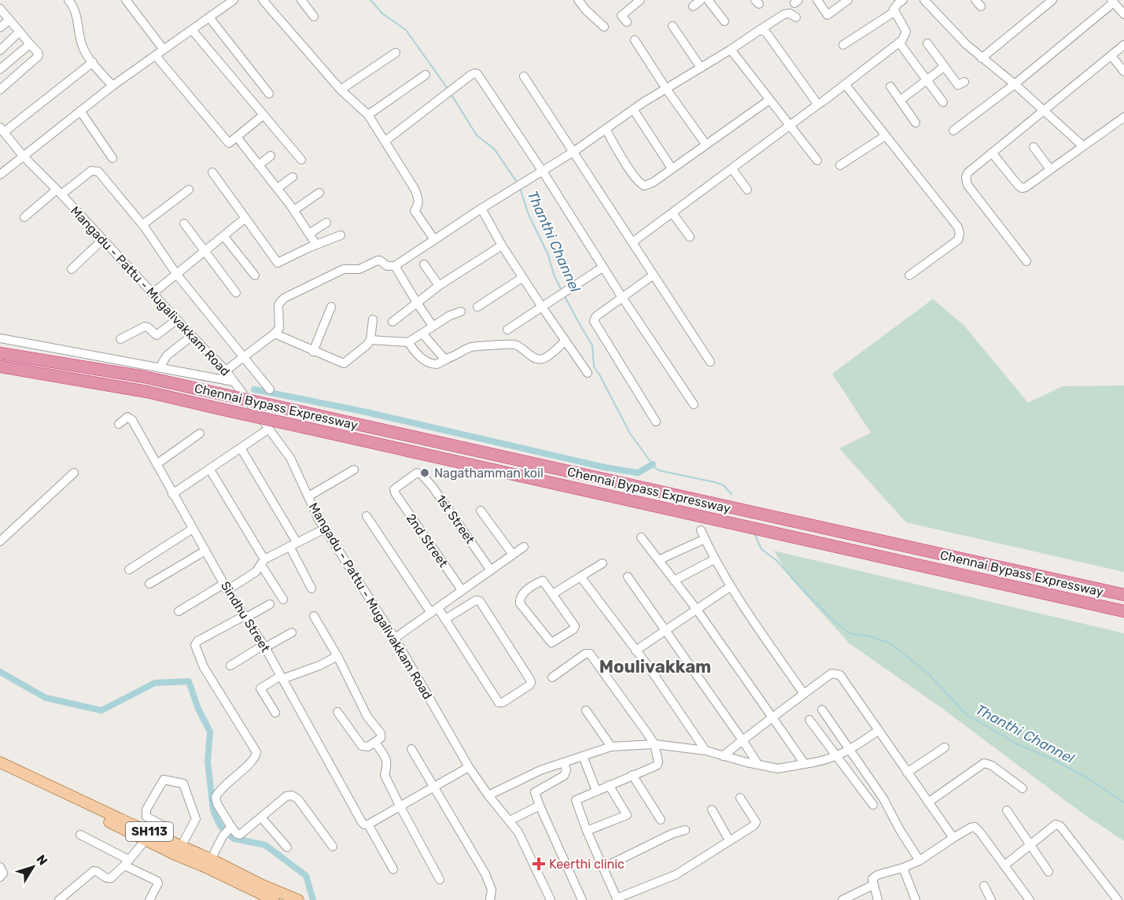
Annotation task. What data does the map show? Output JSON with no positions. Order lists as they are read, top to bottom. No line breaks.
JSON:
{"streets":{"highway":["Chennai Bypass Expressway"],"main road":["SH113"],"street":["Mangadu - Pattu - Mugalivakkam Road","1st Street","2nd Street","Sindhu Street"]},"crossings":[["1st Street","2nd Street"]],"districts":["Moulivakkam"],"water":["Thanthi Channel"],"places":{"other":["Nagathamman koil"],"health":["Keerthi clinic"]},"north":"top right"}
